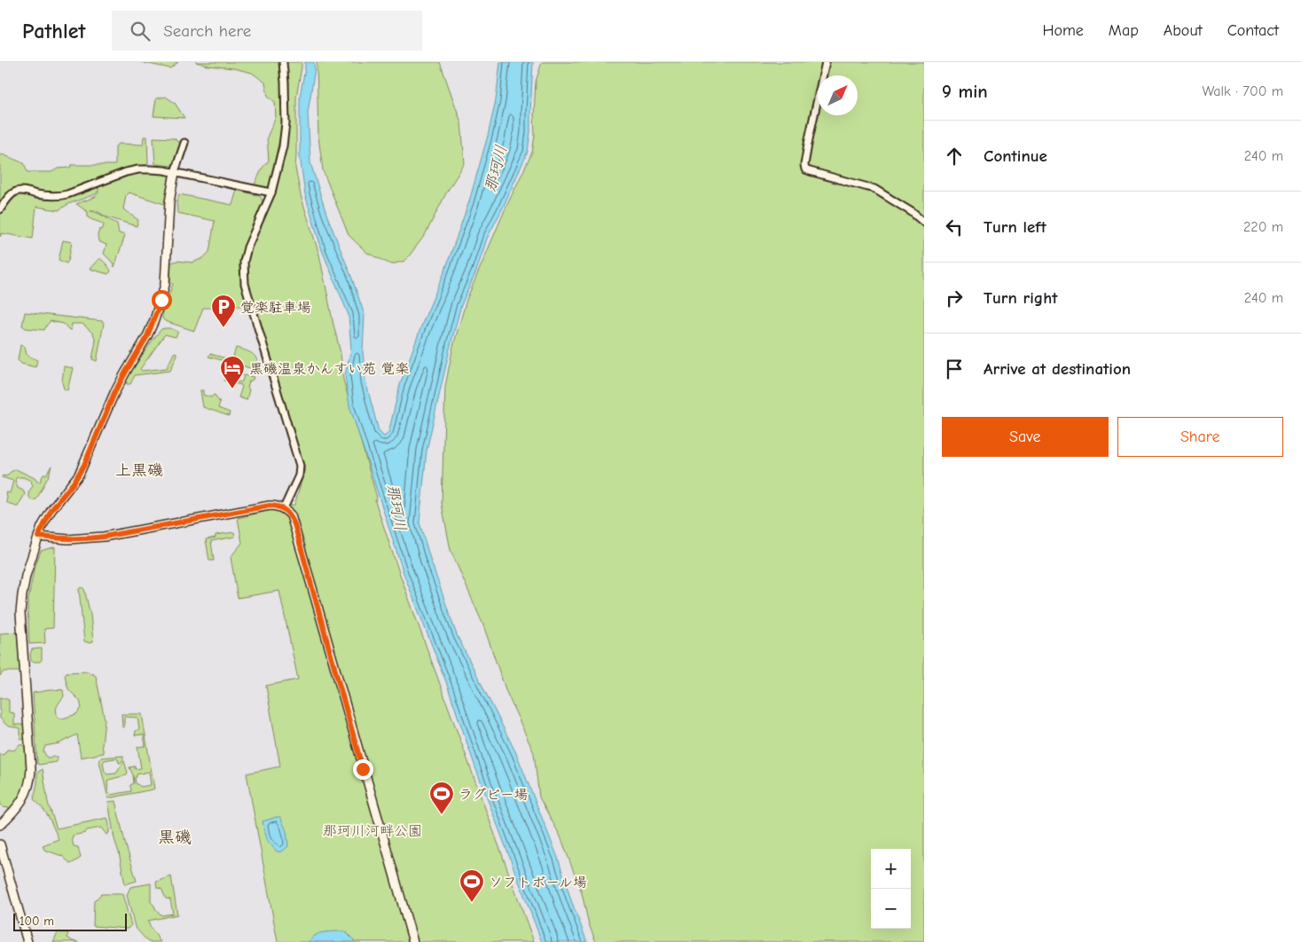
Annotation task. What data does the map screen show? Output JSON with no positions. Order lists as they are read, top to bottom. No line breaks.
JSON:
{"districts":["上黒磯","黒磯"],"water":["那珂川"],"parks":["那珂川河畔公園"],"places":{"parking":["覚楽駐車場"],"hotel":["黒磯温泉かんすい苑 覚楽"],"sports":["ラグビー場","ソフトボール場"]},"scale_bar":"100 m","north":"top right","page":{"header":"Pathlet","search":"Search here","nav":["Home","Map","About","Contact"],"heading":["9 min","Walk · 700 m"],"list":[["Continue","240 m"],["Turn left","220 m"],["Turn right","240 m"],"Arrive at destination"],"buttons":["Save","Share"],"map_buttons":["+","−"],"scale":"100 m"}}
